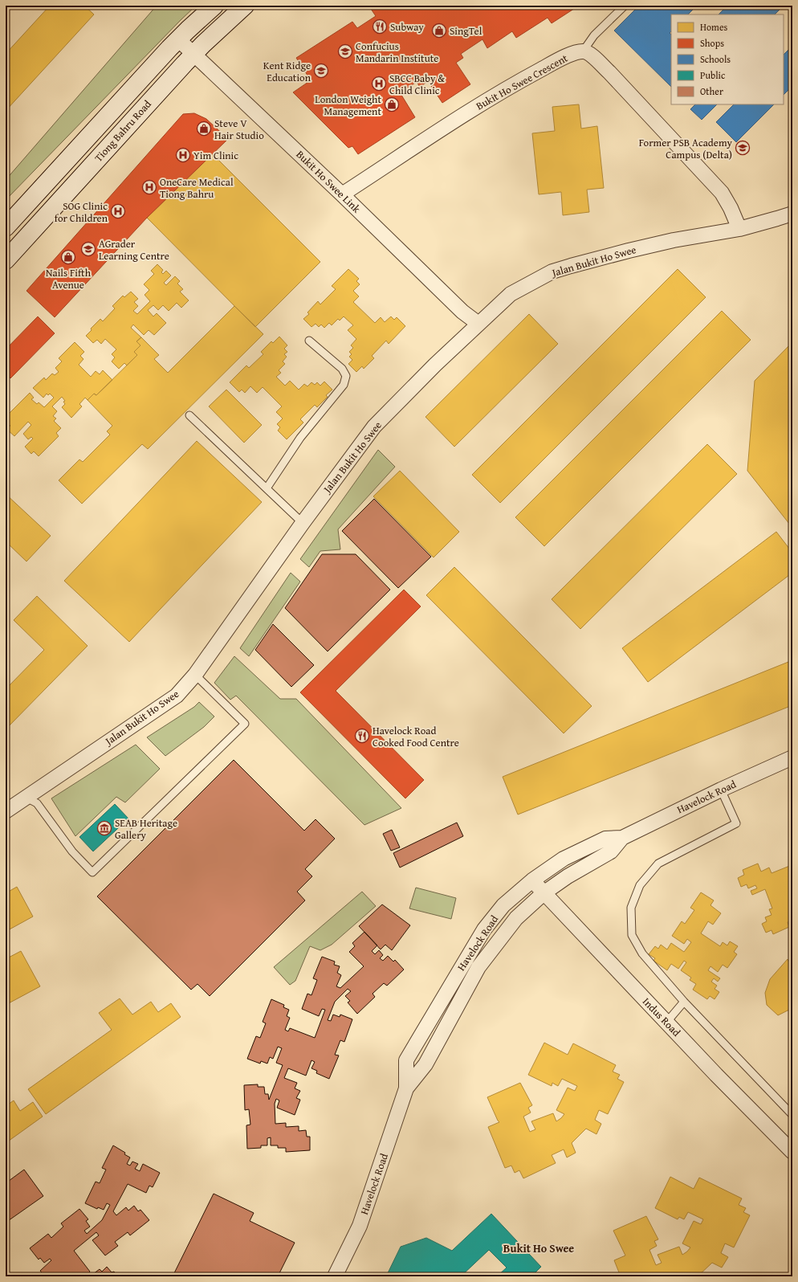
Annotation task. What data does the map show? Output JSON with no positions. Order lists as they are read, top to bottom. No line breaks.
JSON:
{"streets":{"main road":["Tiong Bahru Road"],"street":["Bukit Ho Swee Crescent","Bukit Ho Swee Link","Jalan Bukit Ho Swee","Havelock Road","Indus Road"]},"crossings":[["Bukit Ho Swee Crescent","Bukit Ho Swee Link"],["Tiong Bahru Road","Bukit Ho Swee Link"],["Bukit Ho Swee Link","Jalan Bukit Ho Swee"],["Havelock Road","Indus Road"]],"districts":["Bukit Ho Swee"],"places":{"restaurant":["Subway","Havelock Road Cooked Food Centre"],"shop":["SingTel","London Weight Management","Steve V Hair Studio","Nails Fifth Avenue"],"school or university":["Confucius Mandarin Institute","Kent Ridge Education","Former PSB Academy Campus (Delta)","AGrader Learning Centre"],"hospital":["SBCC Baby & Child Clinic","Yim Clinic","OneCare Medical Tiong Bahru","SOG Clinic for Children"],"museum":["SEAB Heritage Gallery"]},"legend":["Homes","Shops","Schools","Public","Other"]}
